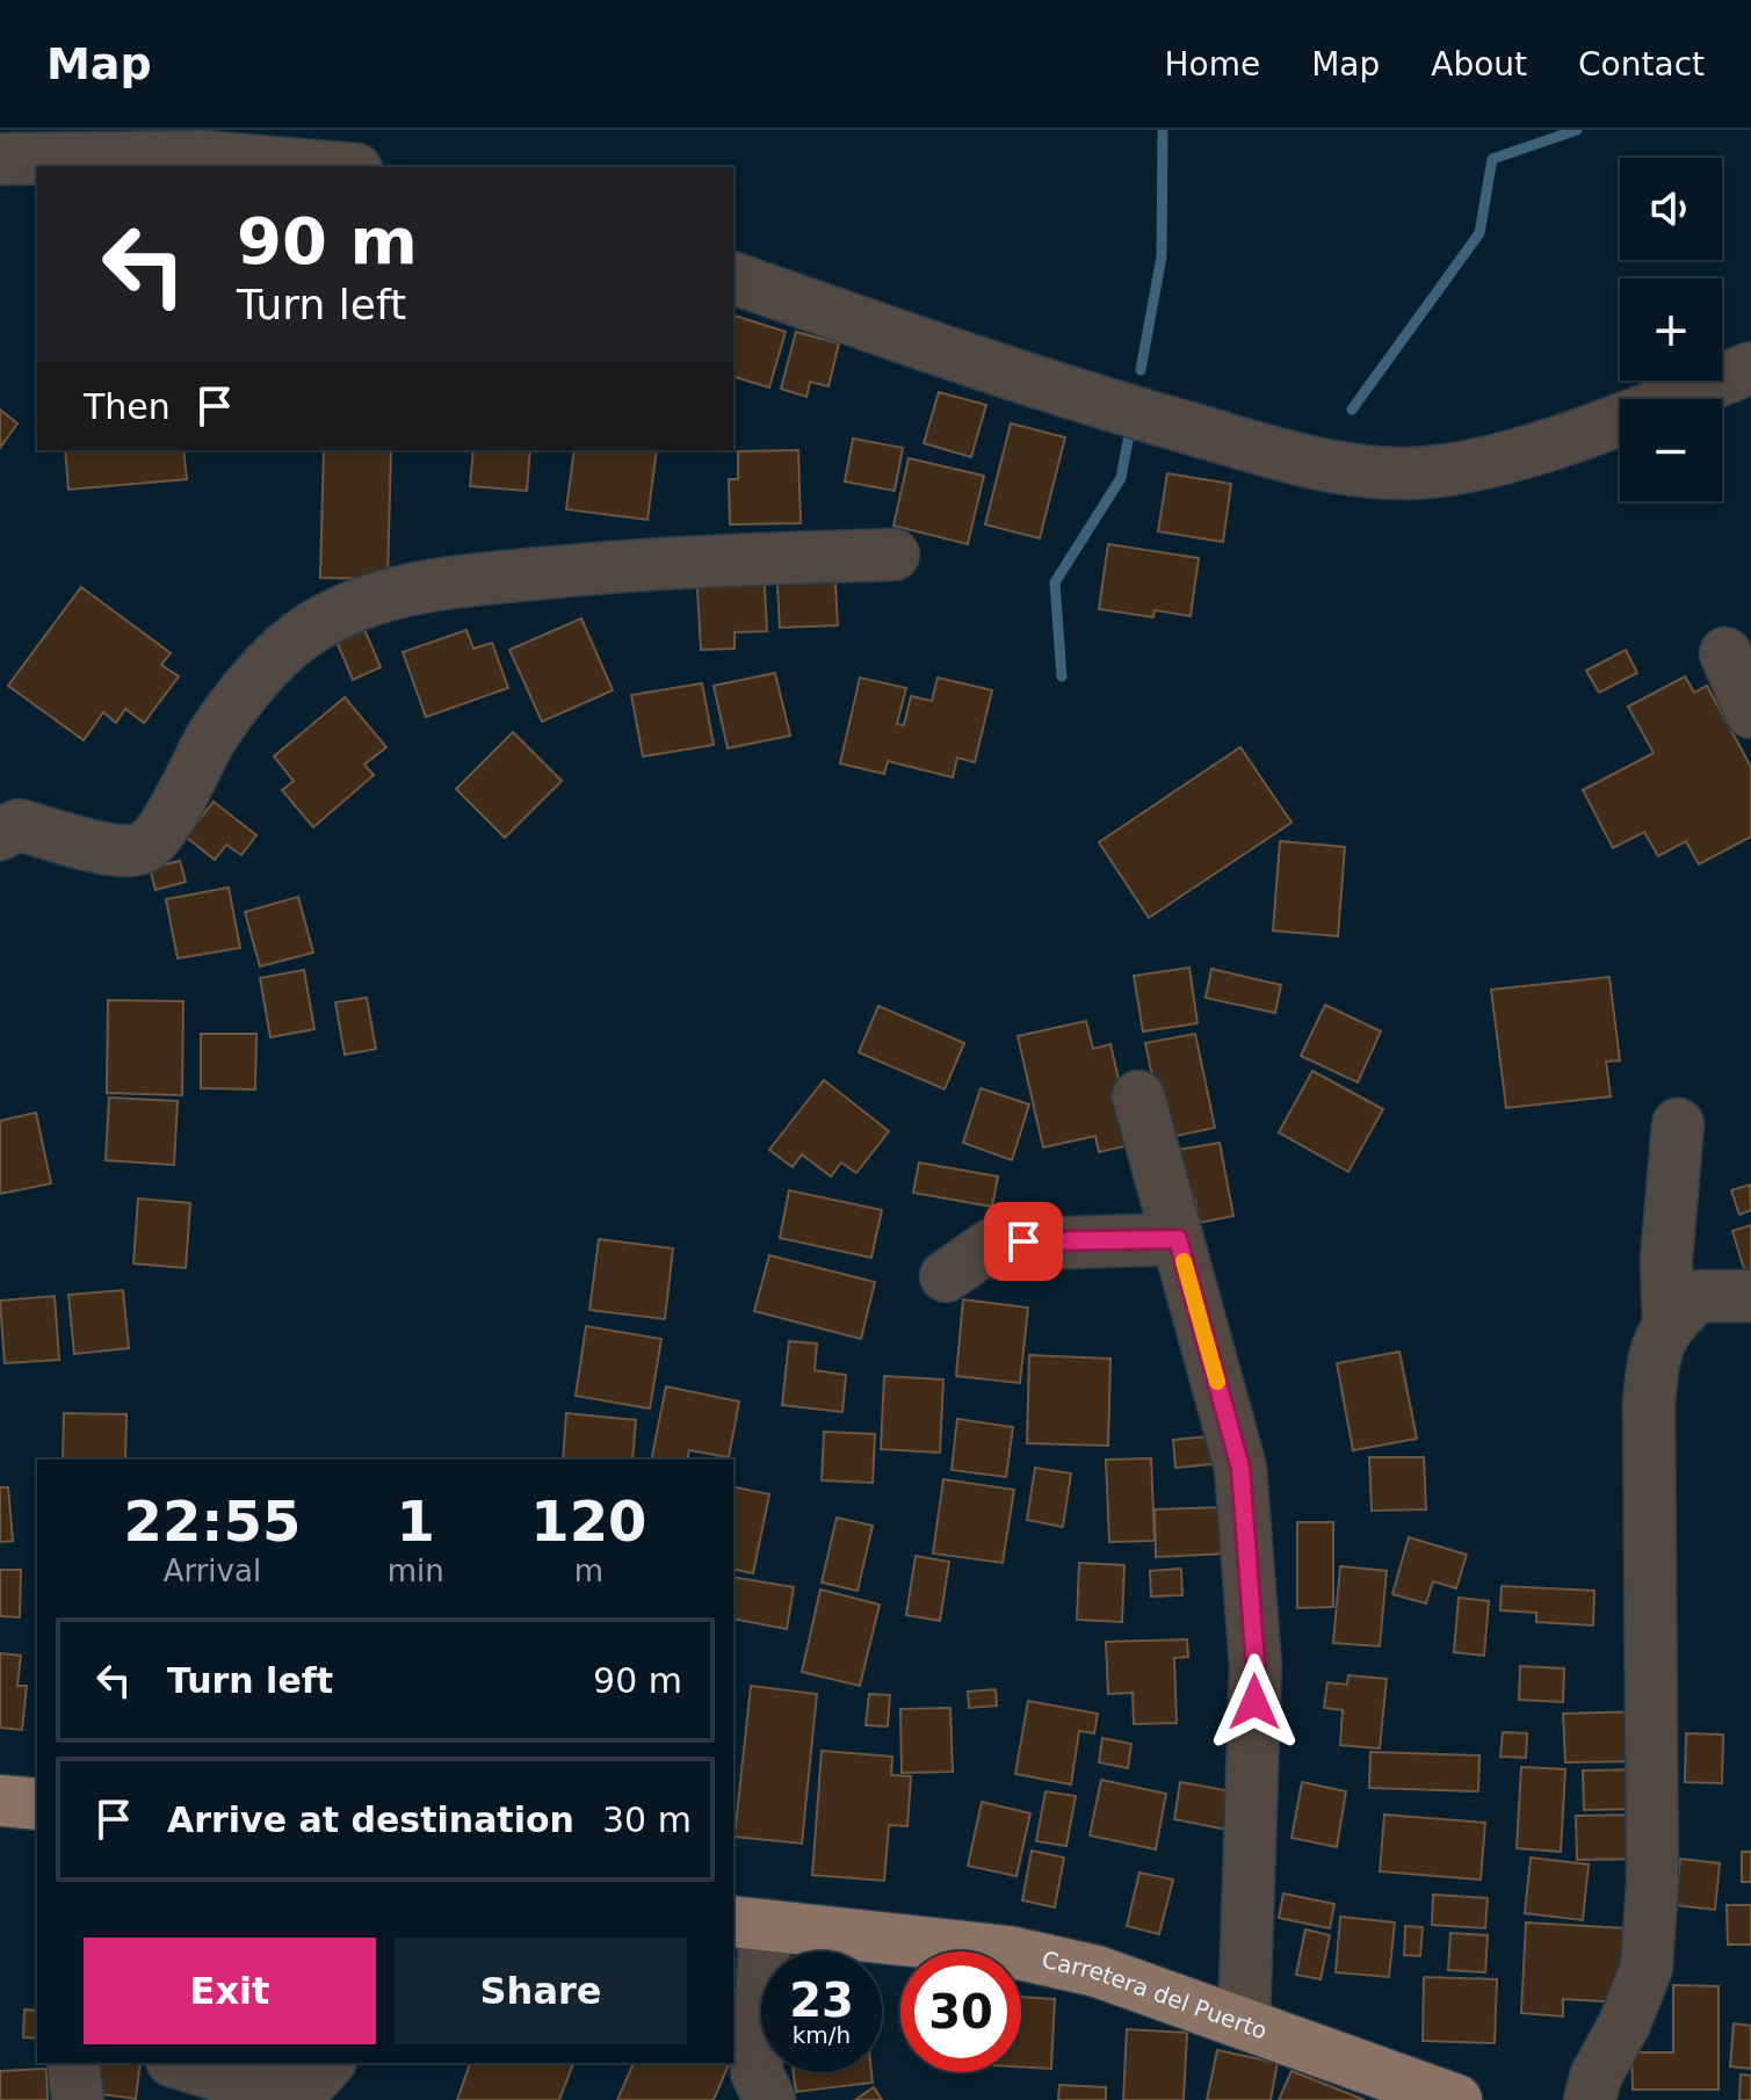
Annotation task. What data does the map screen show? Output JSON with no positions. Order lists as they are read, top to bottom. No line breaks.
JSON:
{"streets":{"main road":["Carretera del Puerto"]},"page":{"header":"Map","nav":["Home","Map","About","Contact"],"map_buttons":["+","−"],"turn":["90 m","Turn left"],"then":"Then","eta":["22:55","Arrival","1","min","120","m"],"list":[{"name":"Turn left","value":"90 m"},{"name":"Arrive at destination","value":"30 m"}],"buttons":["Exit","Share"],"speed":"23 km/h","limit":"30"}}
